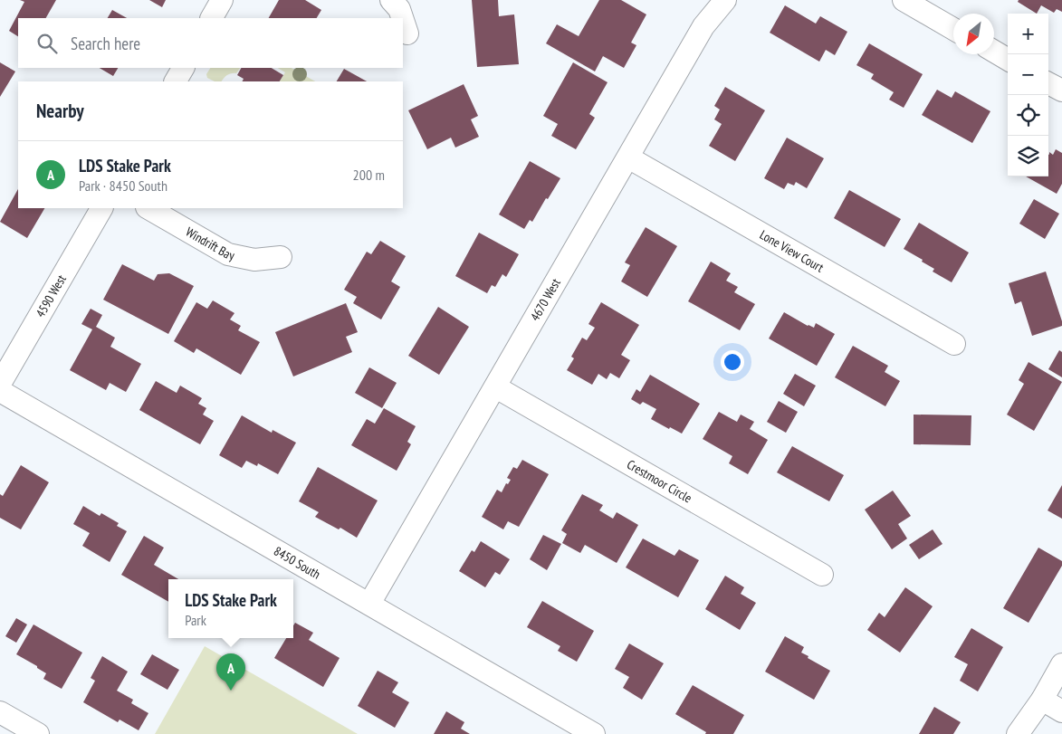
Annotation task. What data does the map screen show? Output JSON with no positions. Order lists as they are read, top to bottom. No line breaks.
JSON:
{"streets":{"street":["Windrift Bay","Lone View Court","4590 West","4670 West","Crestmoor Circle","8450 South"]},"crossings":[["Lone View Court","4670 West"],["4670 West","Crestmoor Circle"],["4670 West","8450 South"]],"north":"bottom left","page":{"map_buttons":["+","−"],"search":"Search here","heading":"Nearby","list":[{"mark":"A","name":"LDS Stake Park","note":"Park · 8450 South","value":"200 m"}],"popup":["LDS Stake Park","Park"],"pins":"A"}}
